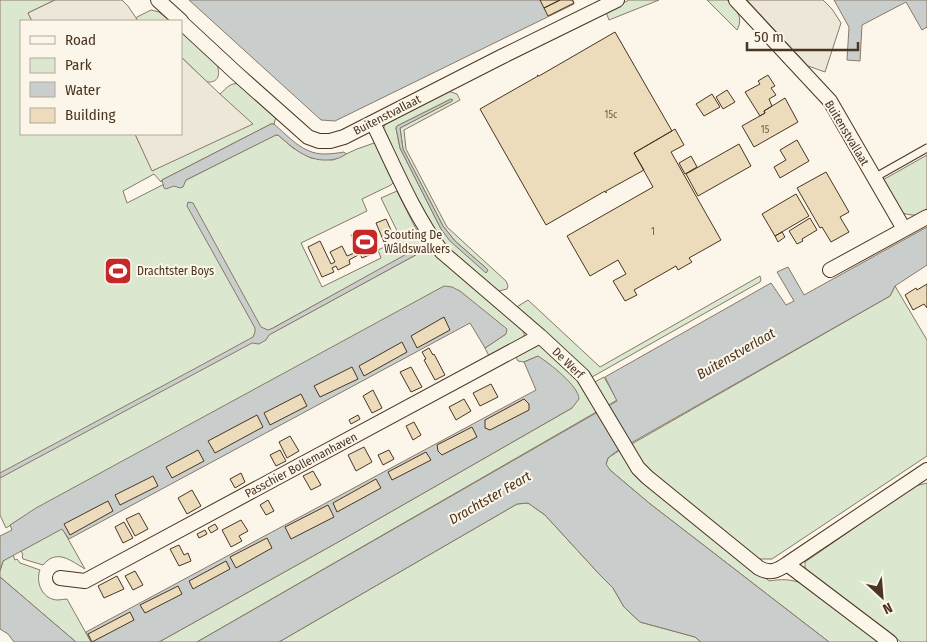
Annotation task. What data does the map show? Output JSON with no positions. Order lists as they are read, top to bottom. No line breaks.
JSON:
{"streets":{"street":["Buitenstvallaat","De Werf","Passchier Bollemanhaven"]},"crossings":[["Buitenstvallaat","De Werf"],["De Werf","Passchier Bollemanhaven"]],"water":["Buitenstverlaat","Drachtster Feart"],"places":{"sports":["Scouting De Wâldswalkers","Drachtster Boys"]},"house_numbers":["15c","15","1"],"legend":["Road","Park","Water","Building"],"scale_bar":"50 m","north":"bottom right"}
